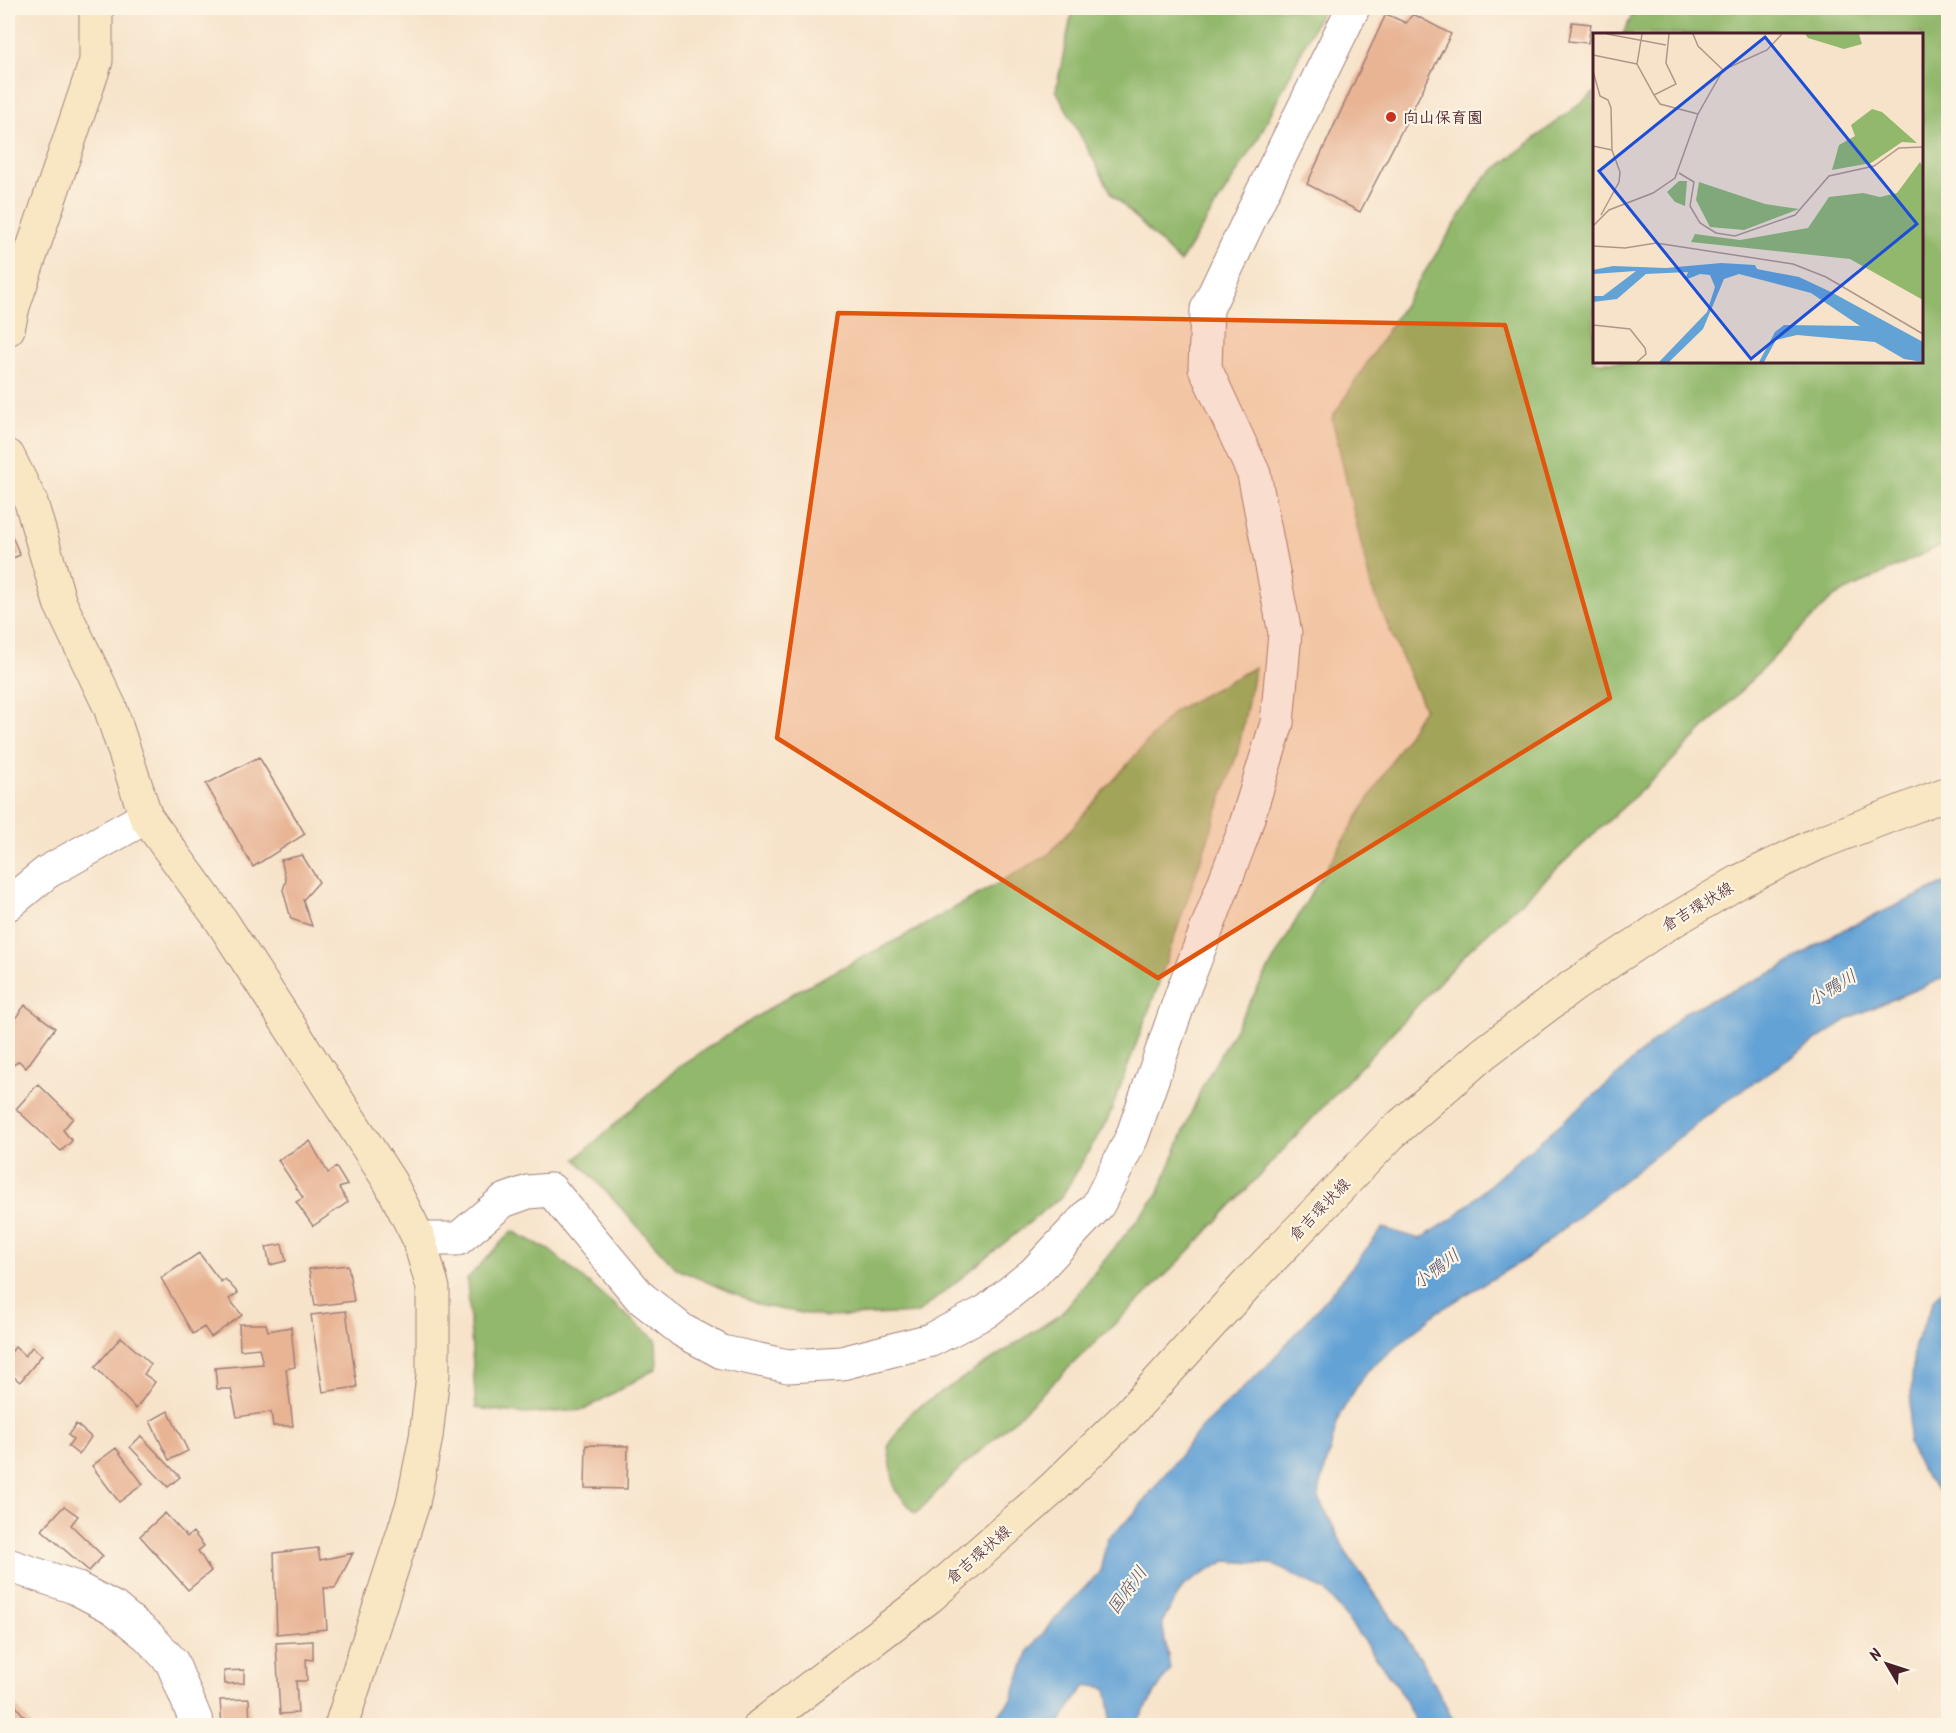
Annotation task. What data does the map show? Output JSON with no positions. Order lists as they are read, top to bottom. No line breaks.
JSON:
{"streets":{"street":["倉吉環状線"]},"water":["小鴨川","国府川"],"places":["向山保育園"],"north":"top left"}
